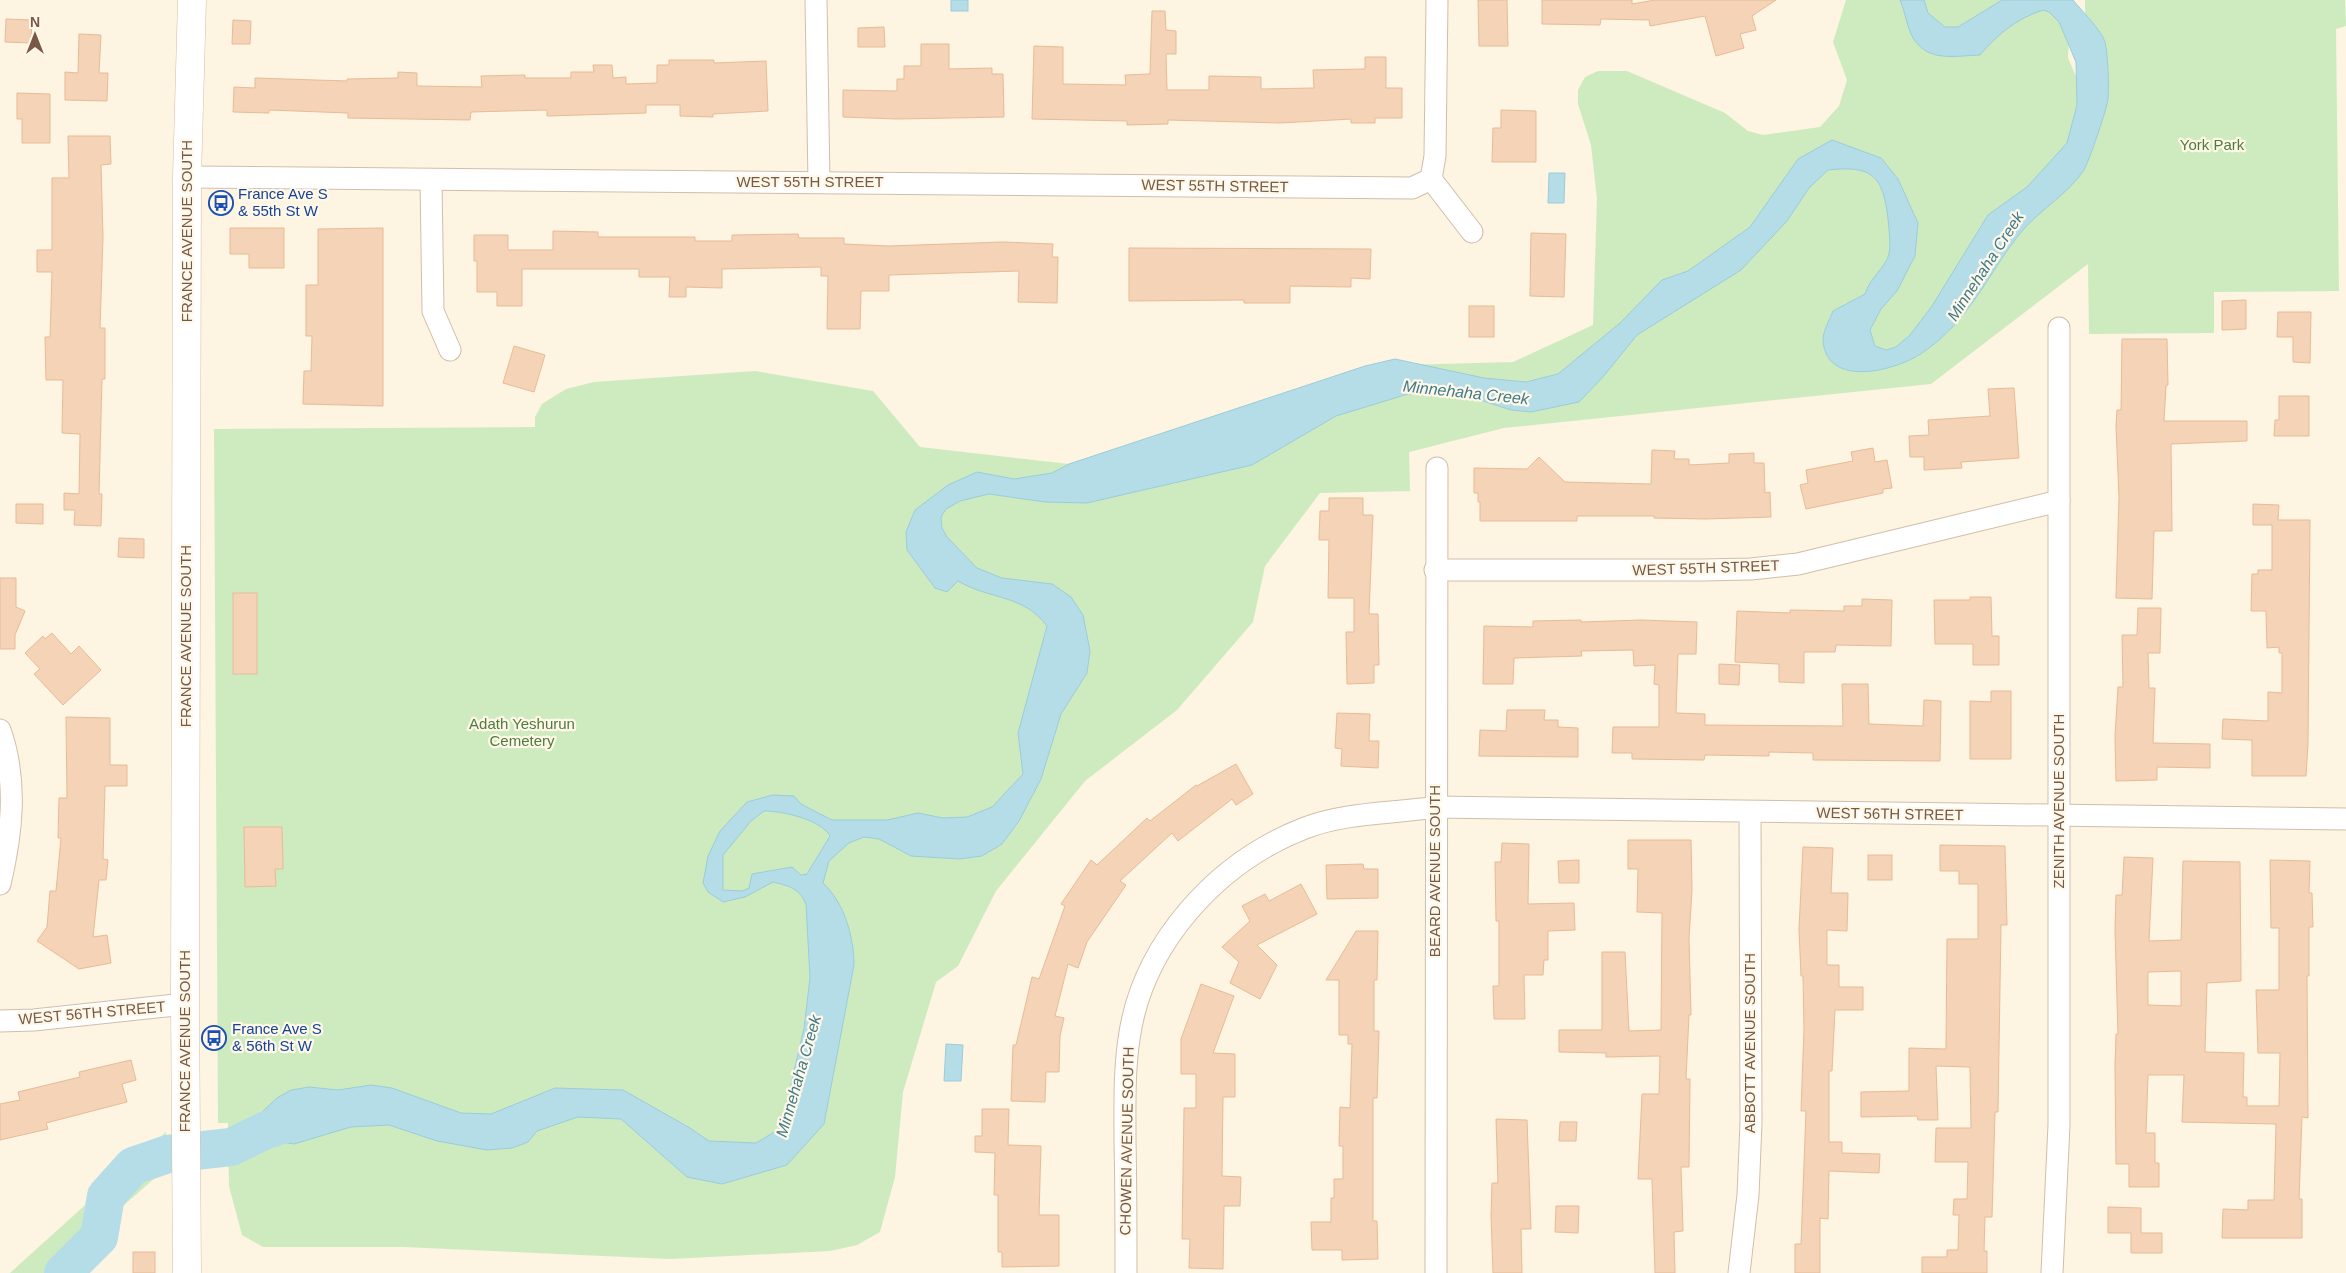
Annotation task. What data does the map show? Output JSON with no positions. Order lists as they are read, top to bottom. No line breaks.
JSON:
{"streets":{"main road":["FRANCE AVENUE SOUTH"],"street":["WEST 55TH STREET","ZENITH AVENUE SOUTH","WEST 56TH STREET","BEARD AVENUE SOUTH","ABBOTT AVENUE SOUTH","CHOWEN AVENUE SOUTH"]},"crossings":[["WEST 55TH STREET","FRANCE AVENUE SOUTH"],["WEST 55TH STREET","ZENITH AVENUE SOUTH"],["WEST 55TH STREET","BEARD AVENUE SOUTH"],["FRANCE AVENUE SOUTH","WEST 56TH STREET"],["ZENITH AVENUE SOUTH","WEST 56TH STREET"],["WEST 56TH STREET","BEARD AVENUE SOUTH"],["WEST 56TH STREET","ABBOTT AVENUE SOUTH"],["WEST 56TH STREET","CHOWEN AVENUE SOUTH"],["BEARD AVENUE SOUTH","CHOWEN AVENUE SOUTH"]],"water":["Minnehaha Creek"],"parks":["York Park","Adath Yeshurun Cemetery"],"places":{"bus stop":["France Ave S & 55th St W","France Ave S & 56th St W"]},"north":"top"}
